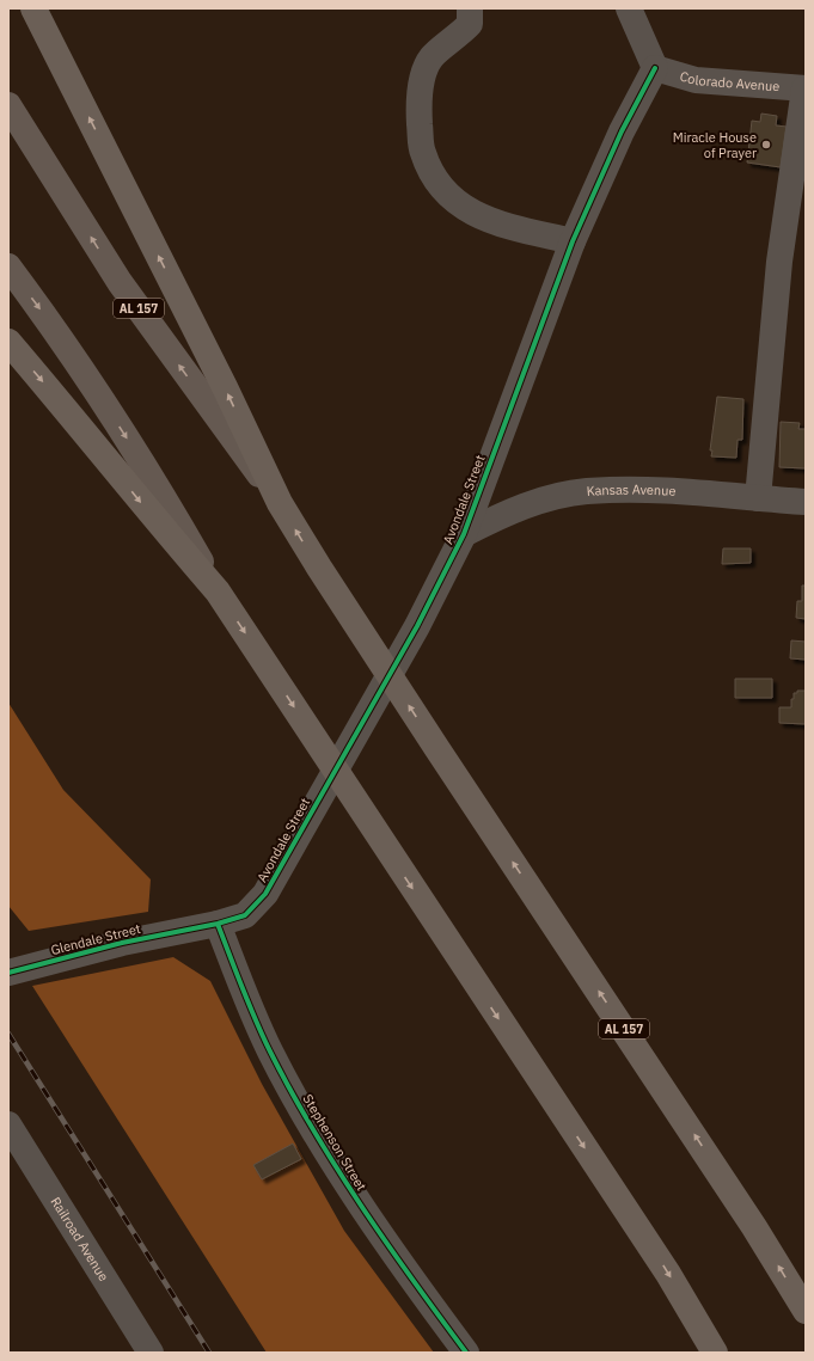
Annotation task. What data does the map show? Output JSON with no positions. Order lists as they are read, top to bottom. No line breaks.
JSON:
{"streets":{"highway":["AL 157"],"street":["Colorado Avenue","Kansas Avenue","Avondale Street","Glendale Street","Stephenson Street","Railroad Avenue"]},"crossings":[["Colorado Avenue","Avondale Street"],["Kansas Avenue","Avondale Street"],["Avondale Street","Glendale Street"],["Avondale Street","Stephenson Street"],["Glendale Street","Stephenson Street"]],"places":["Miracle House of Prayer"]}
